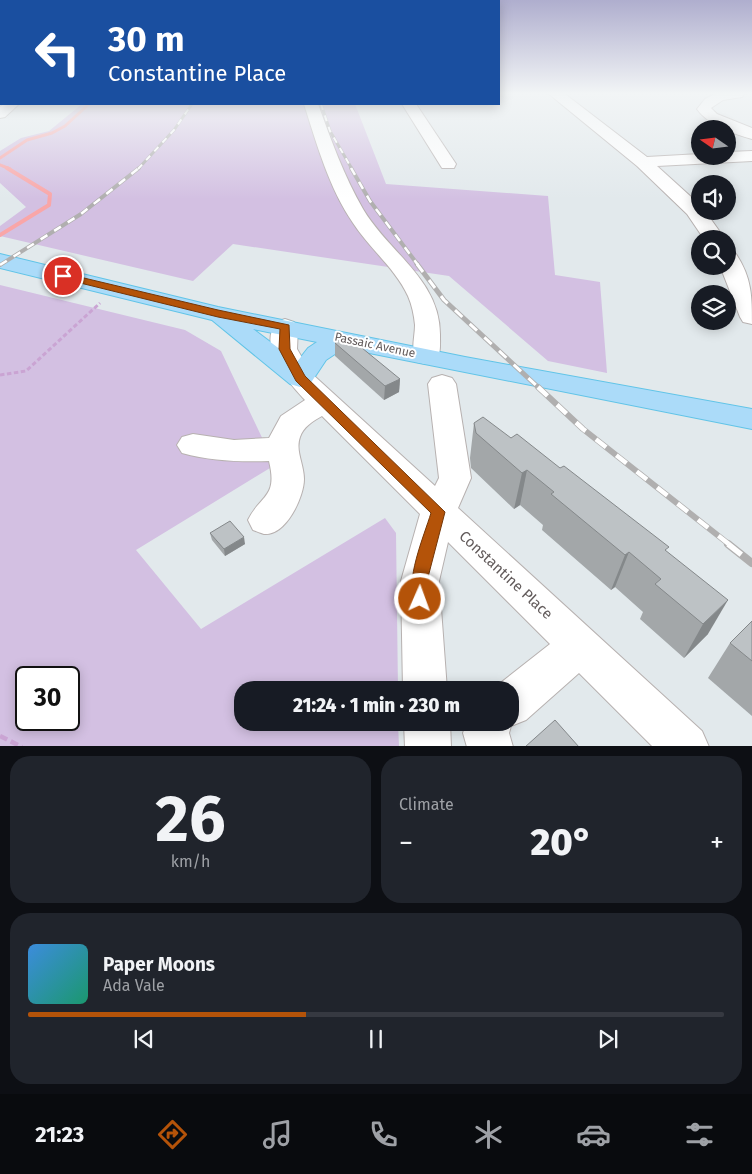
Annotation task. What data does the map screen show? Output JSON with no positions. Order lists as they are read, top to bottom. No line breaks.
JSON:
{"streets":{"main road":["Passaic Avenue"],"street":["Constantine Place"]},"crossings":[["Passaic Avenue","Constantine Place"]],"north":"left","page":{"turn":["30 m","Constantine Place"],"limit":"30","trip":"21:24 · 1 min · 230 m","tile":[["26","km/h"],"Climate"],"heat":["−","20°","+"],"song":["Paper Moons","Ada Vale"],"tabs":"21:23"}}
